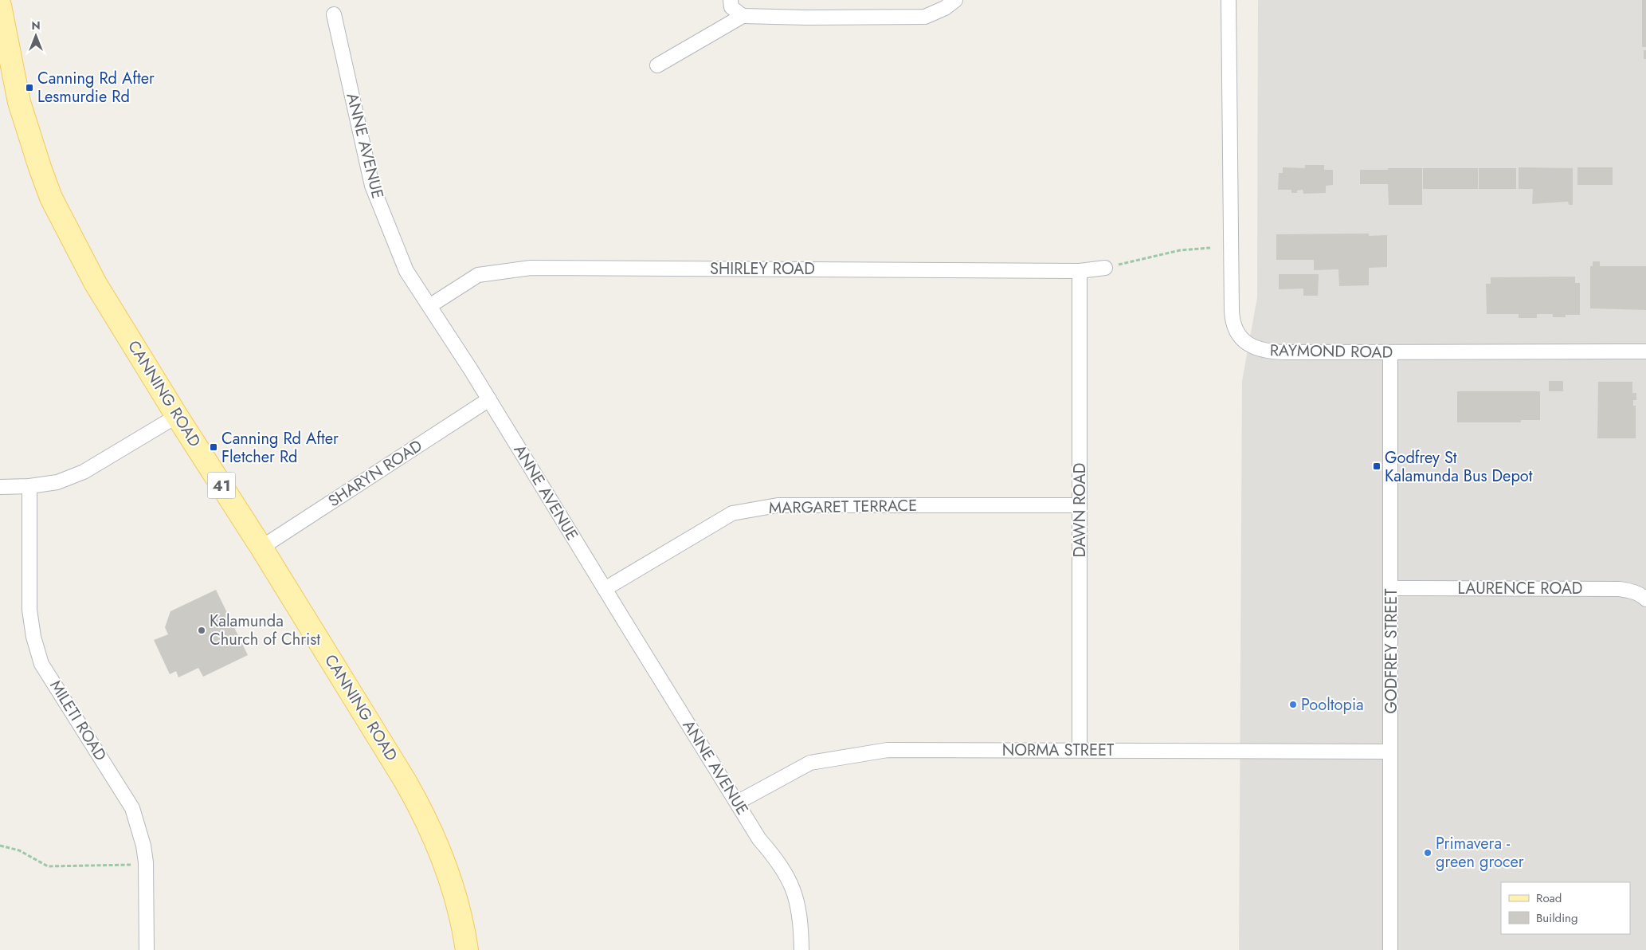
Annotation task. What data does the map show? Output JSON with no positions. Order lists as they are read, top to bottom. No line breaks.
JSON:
{"streets":{"main road":["CANNING ROAD","41"],"street":["ANNE AVENUE","SHIRLEY ROAD","RAYMOND ROAD","SHARYN ROAD","MARGARET TERRACE","DAWN ROAD","LAURENCE ROAD","GODFREY STREET","MILETI ROAD","NORMA STREET"]},"crossings":[["ANNE AVENUE","SHIRLEY ROAD"],["ANNE AVENUE","SHARYN ROAD"],["ANNE AVENUE","MARGARET TERRACE"],["ANNE AVENUE","NORMA STREET"],["SHIRLEY ROAD","DAWN ROAD"],["RAYMOND ROAD","GODFREY STREET"],["CANNING ROAD","SHARYN ROAD"],["MARGARET TERRACE","DAWN ROAD"],["DAWN ROAD","NORMA STREET"],["LAURENCE ROAD","GODFREY STREET"],["GODFREY STREET","NORMA STREET"]],"places":{"transit":["Canning Rd After Lesmurdie Rd","Canning Rd After Fletcher Rd","Godfrey St Kalamunda Bus Depot"],"other":["Kalamunda Church of Christ","Pooltopia","Primavera - green grocer"]},"legend":["Road","Building"],"north":"top"}
